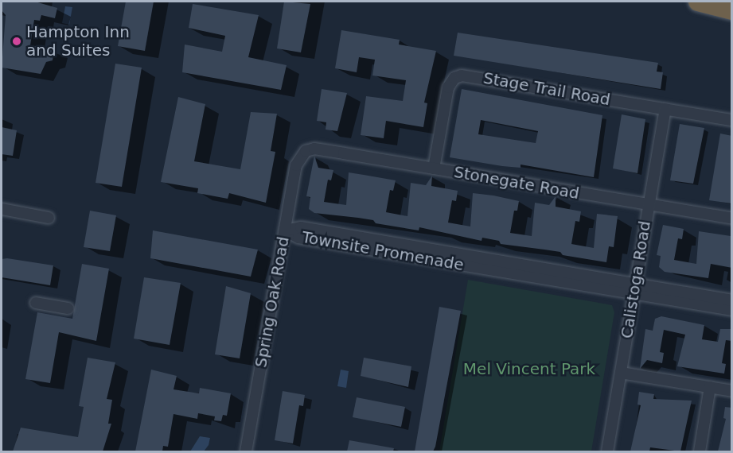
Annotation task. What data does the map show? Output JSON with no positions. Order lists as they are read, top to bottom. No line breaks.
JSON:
{"streets":{"street":["Stage Trail Road","Stonegate Road","Townsite Promenade","Calistoga Road","Spring Oak Road"]},"crossings":[["Stage Trail Road","Stonegate Road"],["Stage Trail Road","Calistoga Road"],["Stonegate Road","Calistoga Road"],["Stonegate Road","Spring Oak Road"],["Townsite Promenade","Calistoga Road"],["Townsite Promenade","Spring Oak Road"]],"parks":["Mel Vincent Park"],"places":["Hampton Inn and Suites"]}
